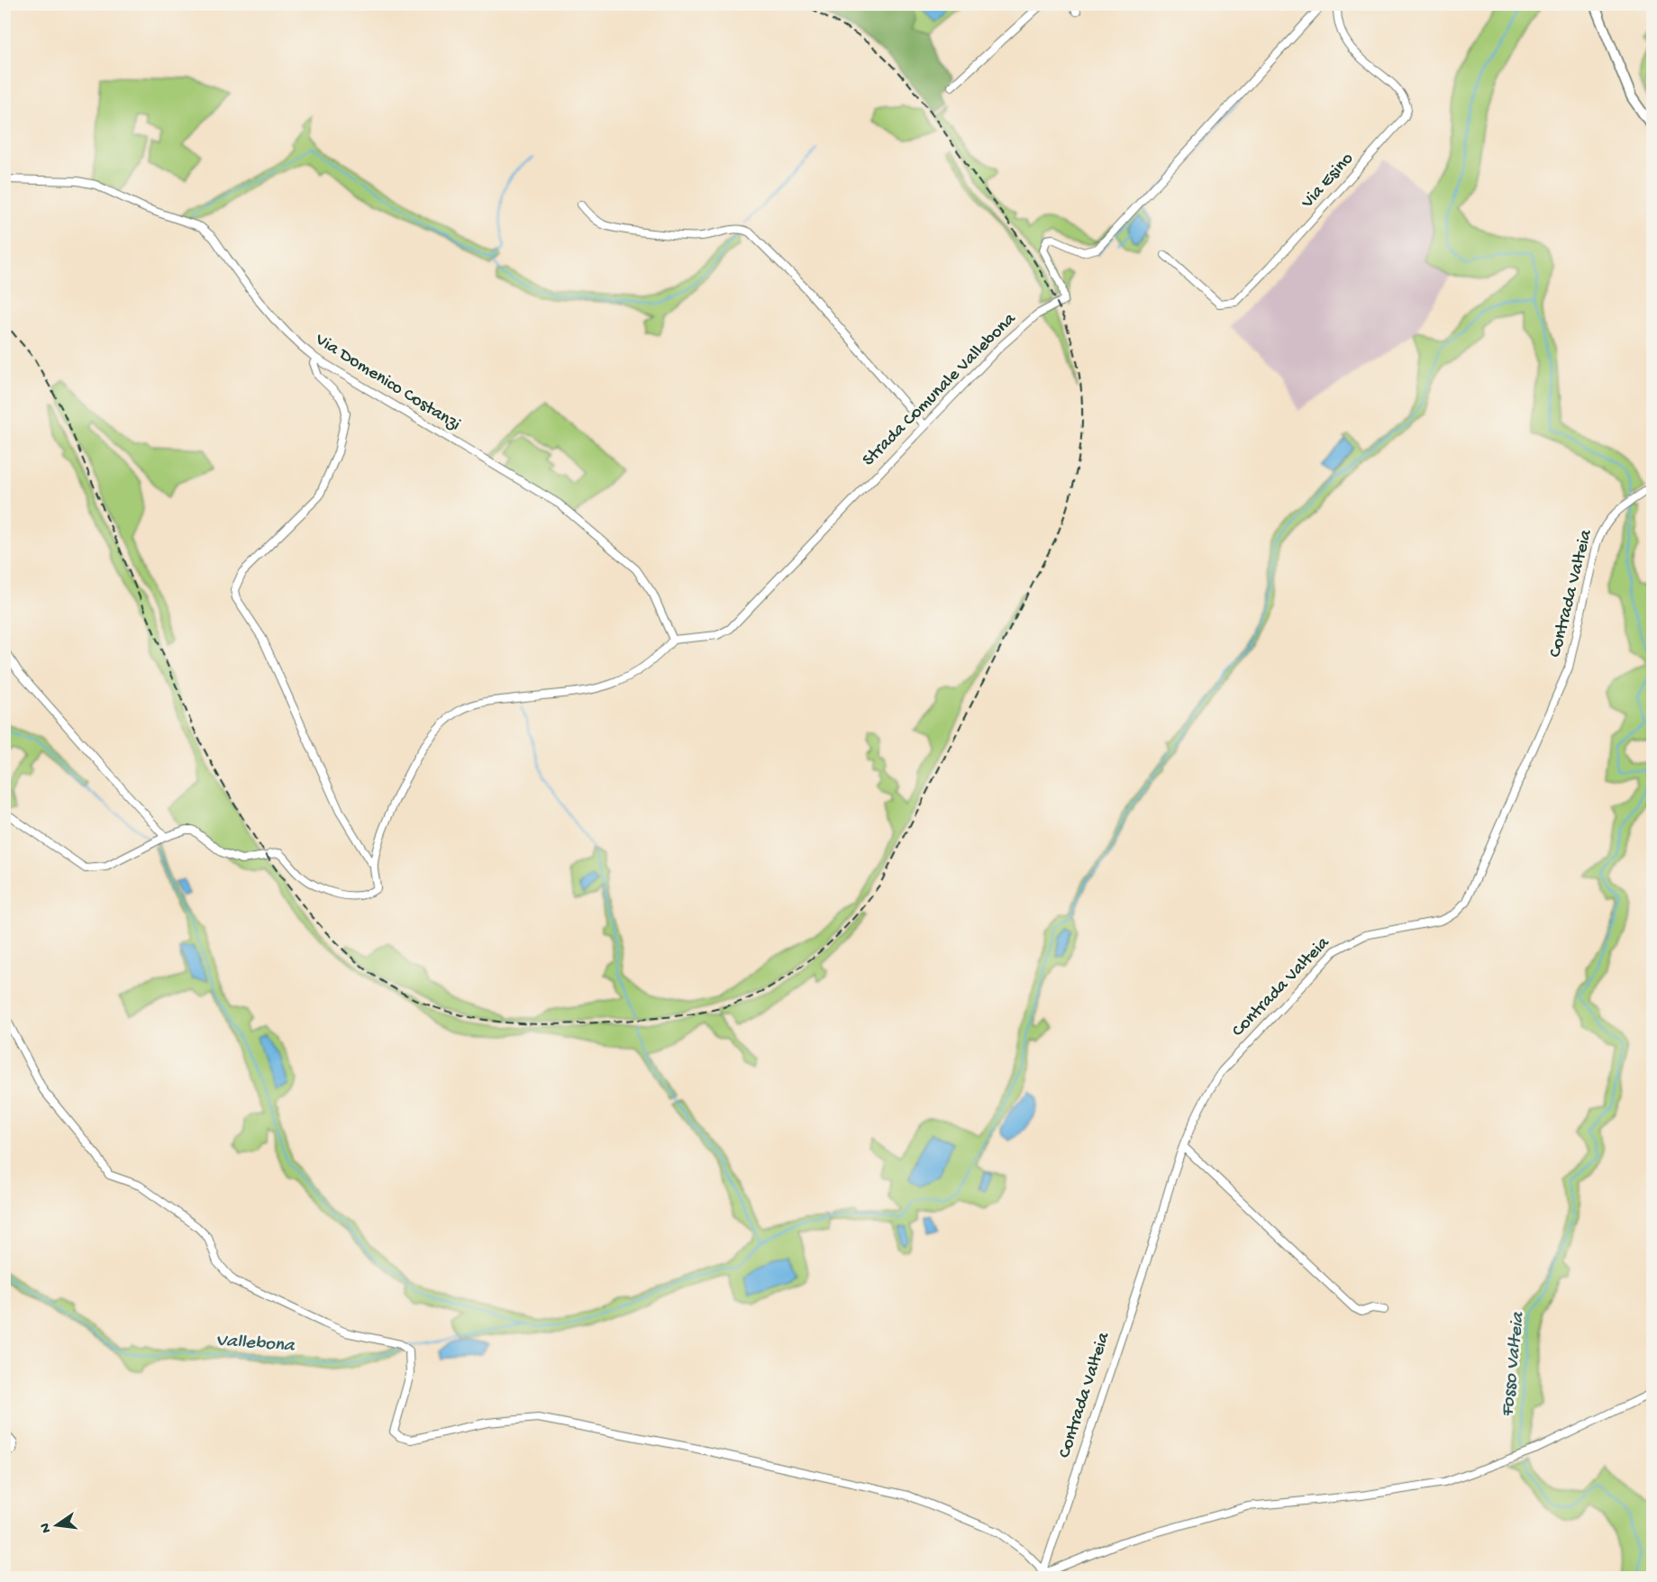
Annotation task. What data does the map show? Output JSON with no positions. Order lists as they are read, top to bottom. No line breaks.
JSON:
{"streets":{"street":["Via Esino","Via Domenico Costanzi","Strada Comunale Vallebona","Contrada Valteia"]},"crossings":[["Via Domenico Costanzi","Strada Comunale Vallebona"]],"water":["Vallebona","Fosso Valteia"],"north":"left"}
